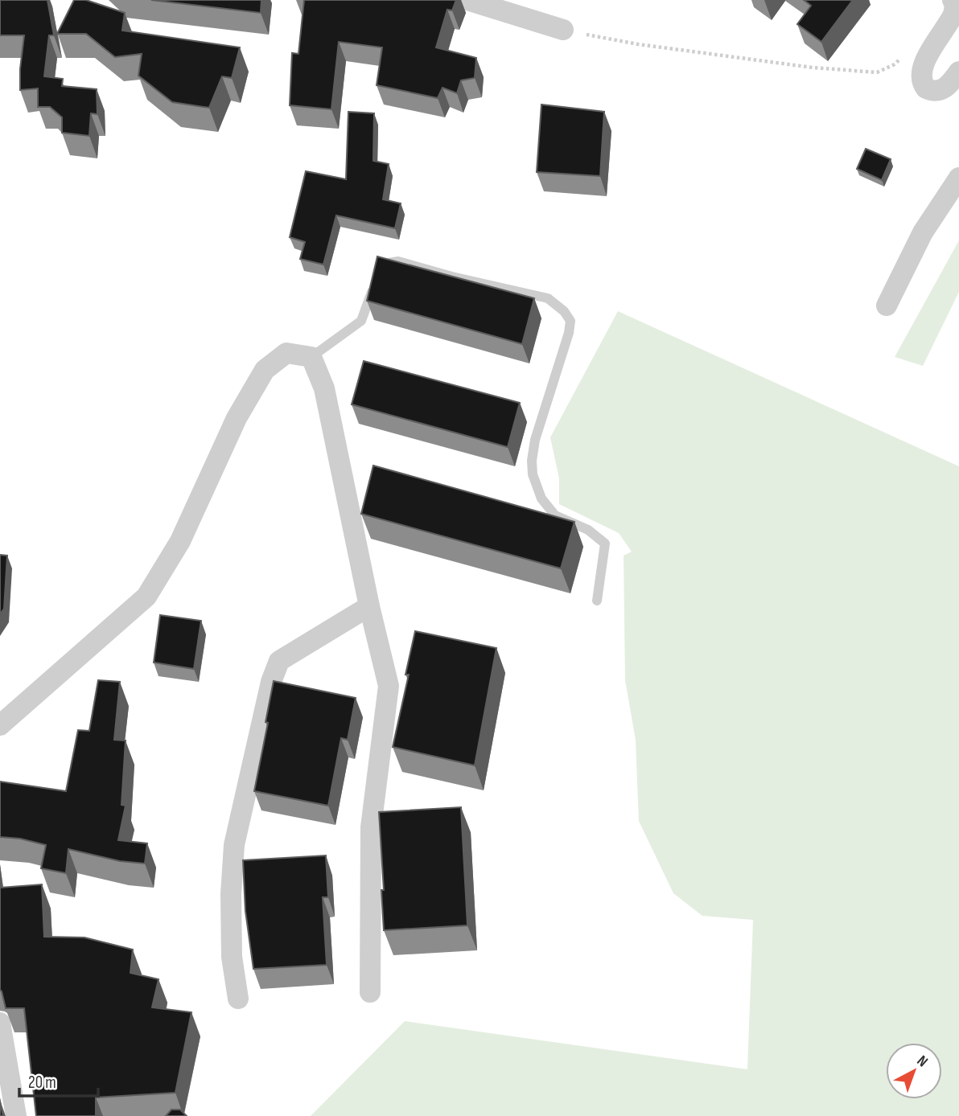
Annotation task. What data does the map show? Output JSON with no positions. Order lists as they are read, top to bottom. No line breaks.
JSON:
{"scale_bar":"20 m","north":"top right"}
